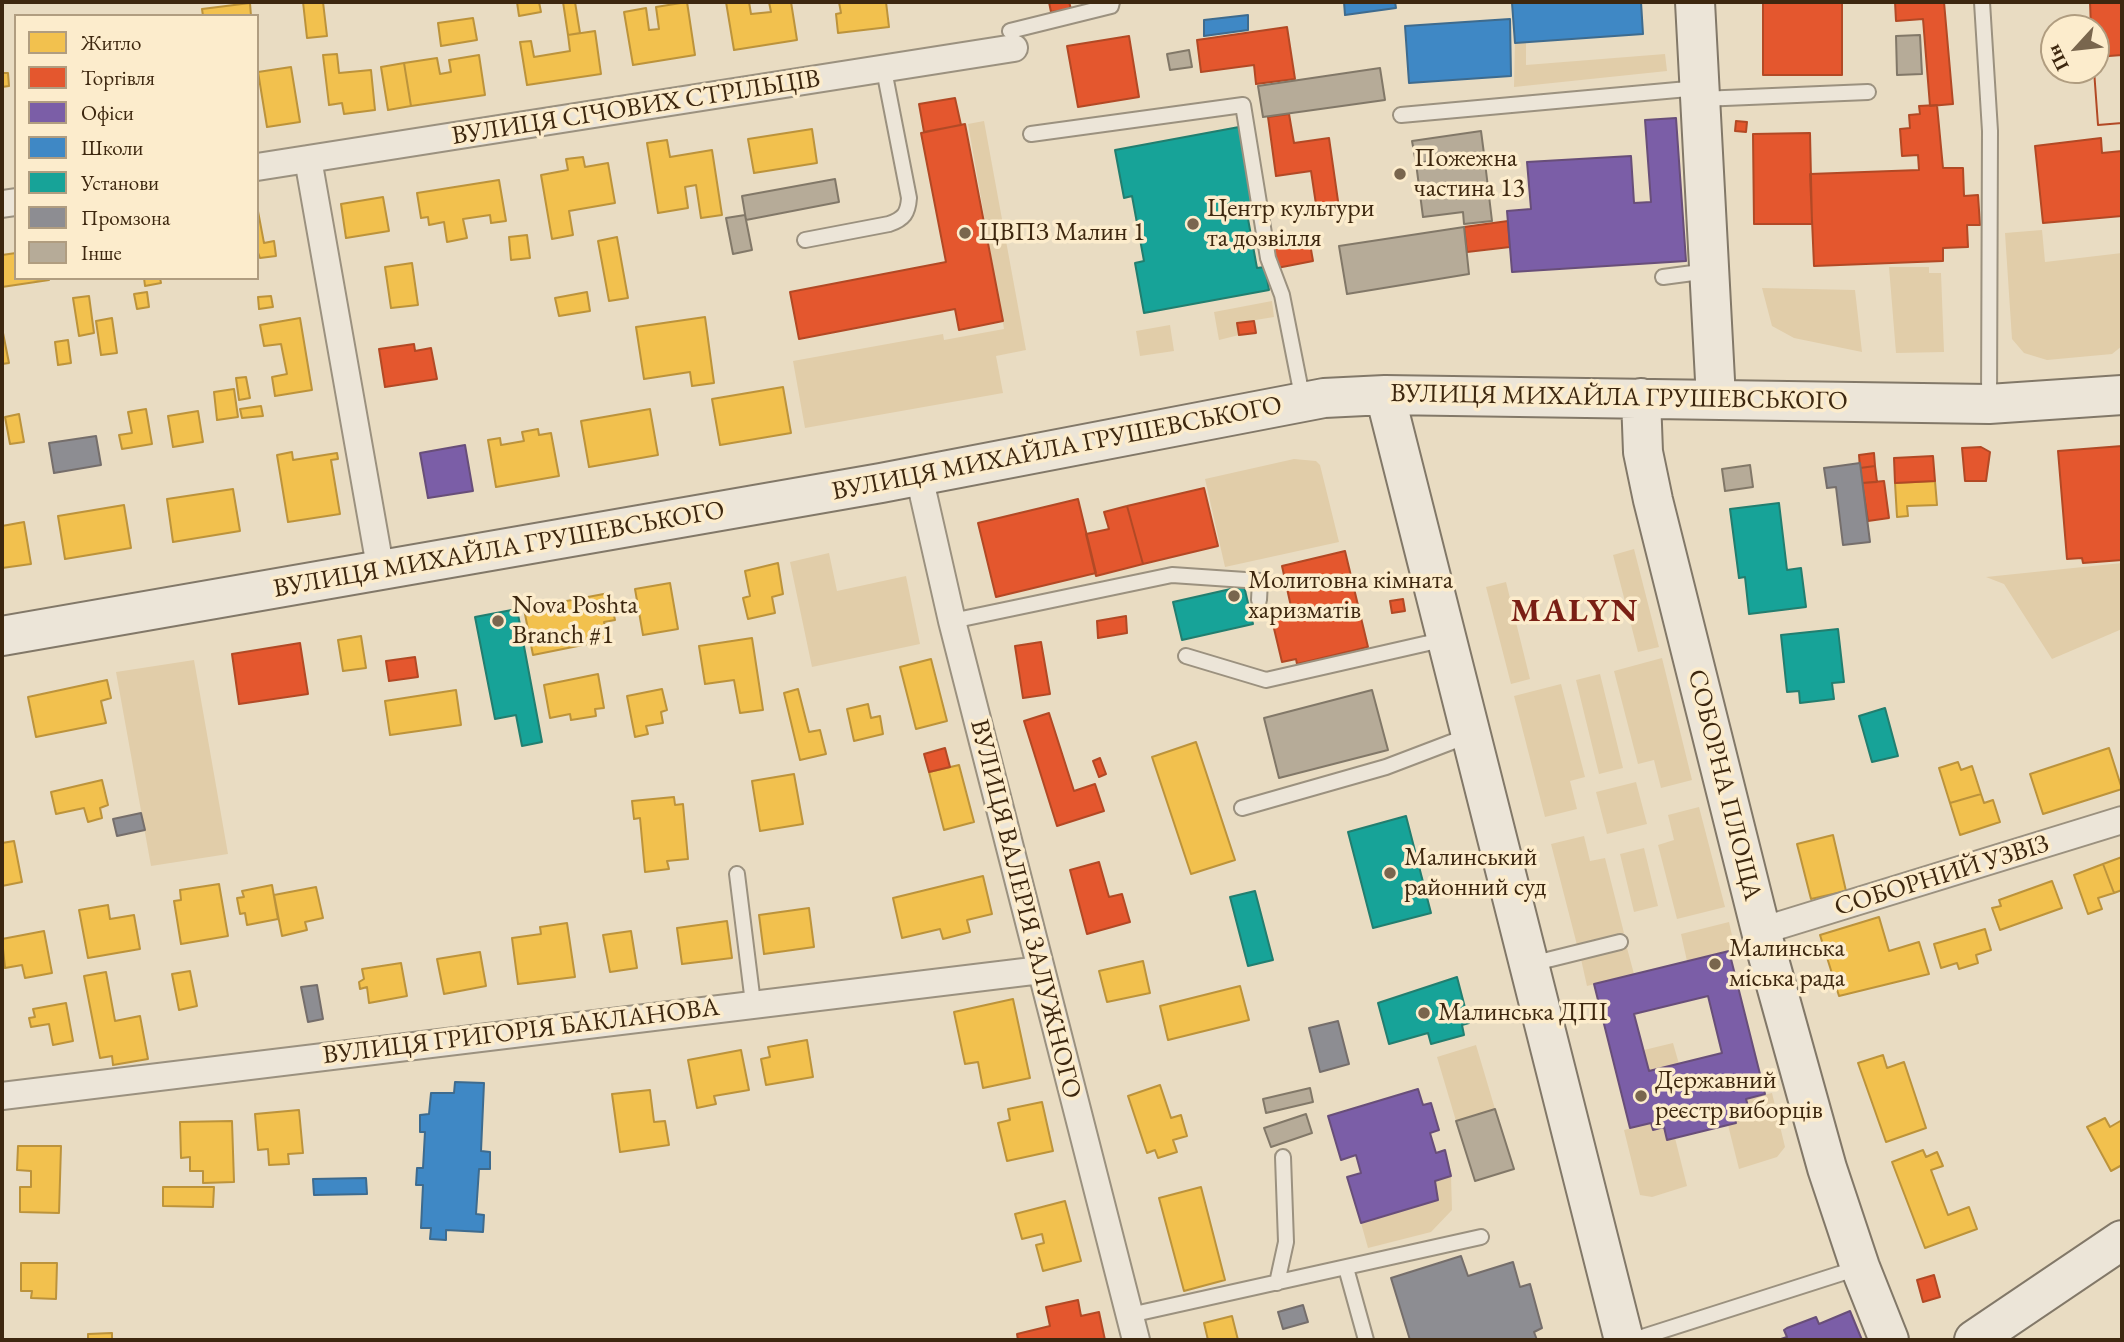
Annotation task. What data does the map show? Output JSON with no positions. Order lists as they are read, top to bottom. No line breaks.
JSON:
{"streets":{"street":["ВУЛИЦЯ СІЧОВИХ СТРІЛЬЦІВ","ВУЛИЦЯ МИХАЙЛА ГРУШЕВСЬКОГО","СОБОРНА ПЛОЩА","СОБОРНИЙ УЗВІЗ","ВУЛИЦЯ ВАЛЕРІЯ ЗАЛУЖНОГО","ВУЛИЦЯ ГРИГОРІЯ БАКЛАНОВА"]},"crossings":[["ВУЛИЦЯ МИХАЙЛА ГРУШЕВСЬКОГО","СОБОРНА ПЛОЩА"],["ВУЛИЦЯ МИХАЙЛА ГРУШЕВСЬКОГО","ВУЛИЦЯ ВАЛЕРІЯ ЗАЛУЖНОГО"],["СОБОРНА ПЛОЩА","СОБОРНИЙ УЗВІЗ"],["ВУЛИЦЯ ВАЛЕРІЯ ЗАЛУЖНОГО","ВУЛИЦЯ ГРИГОРІЯ БАКЛАНОВА"]],"districts":["MALYN"],"places":["Пожежна частина 13","Центр культури та дозвілля","ЦВПЗ Малин 1","Молитовна кімната харизматів","Nova Poshta Branch #1","Малинський районний суд","Малинська міська рада","Малинська ДПІ","Державний реєстр виборців"],"legend":["Житло","Торгівля","Офіси","Школи","Установи","Промзона","Інше"],"north":"bottom left"}
